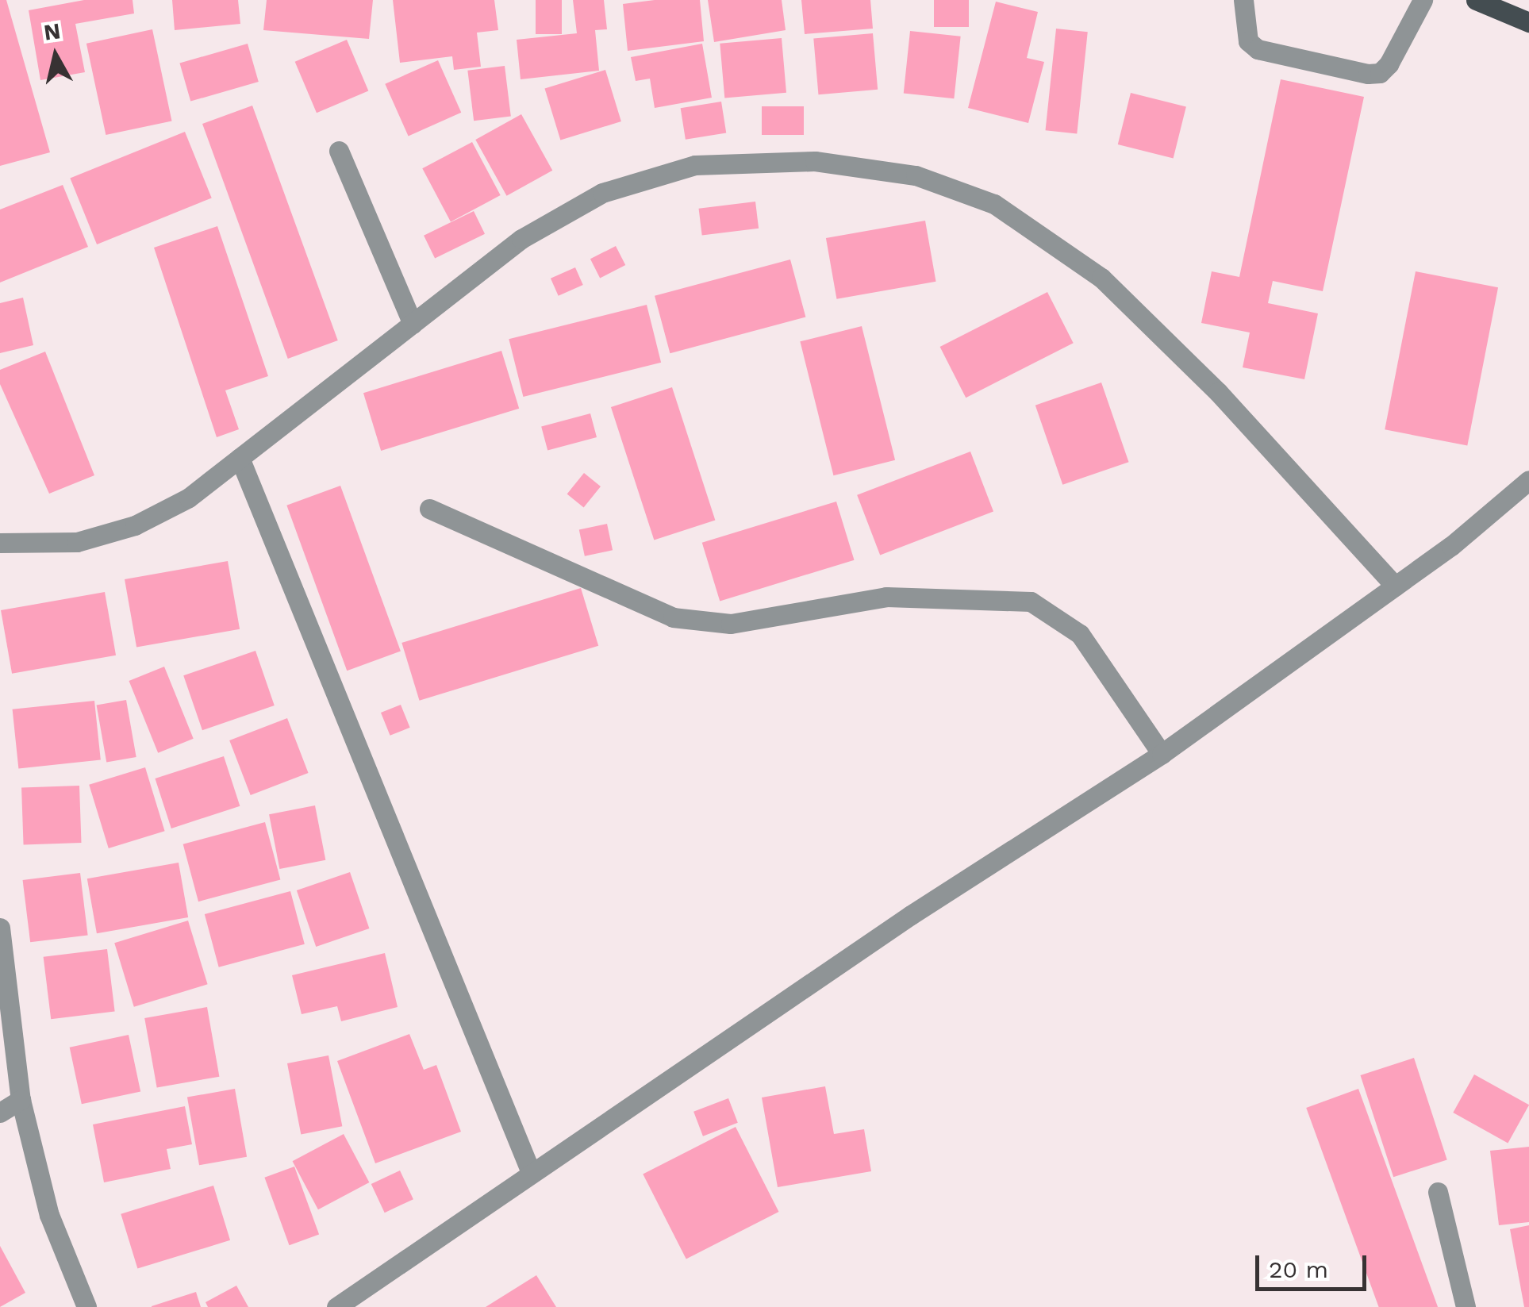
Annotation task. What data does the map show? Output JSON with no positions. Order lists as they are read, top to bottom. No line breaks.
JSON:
{"scale_bar":"20 m","north":"top"}
